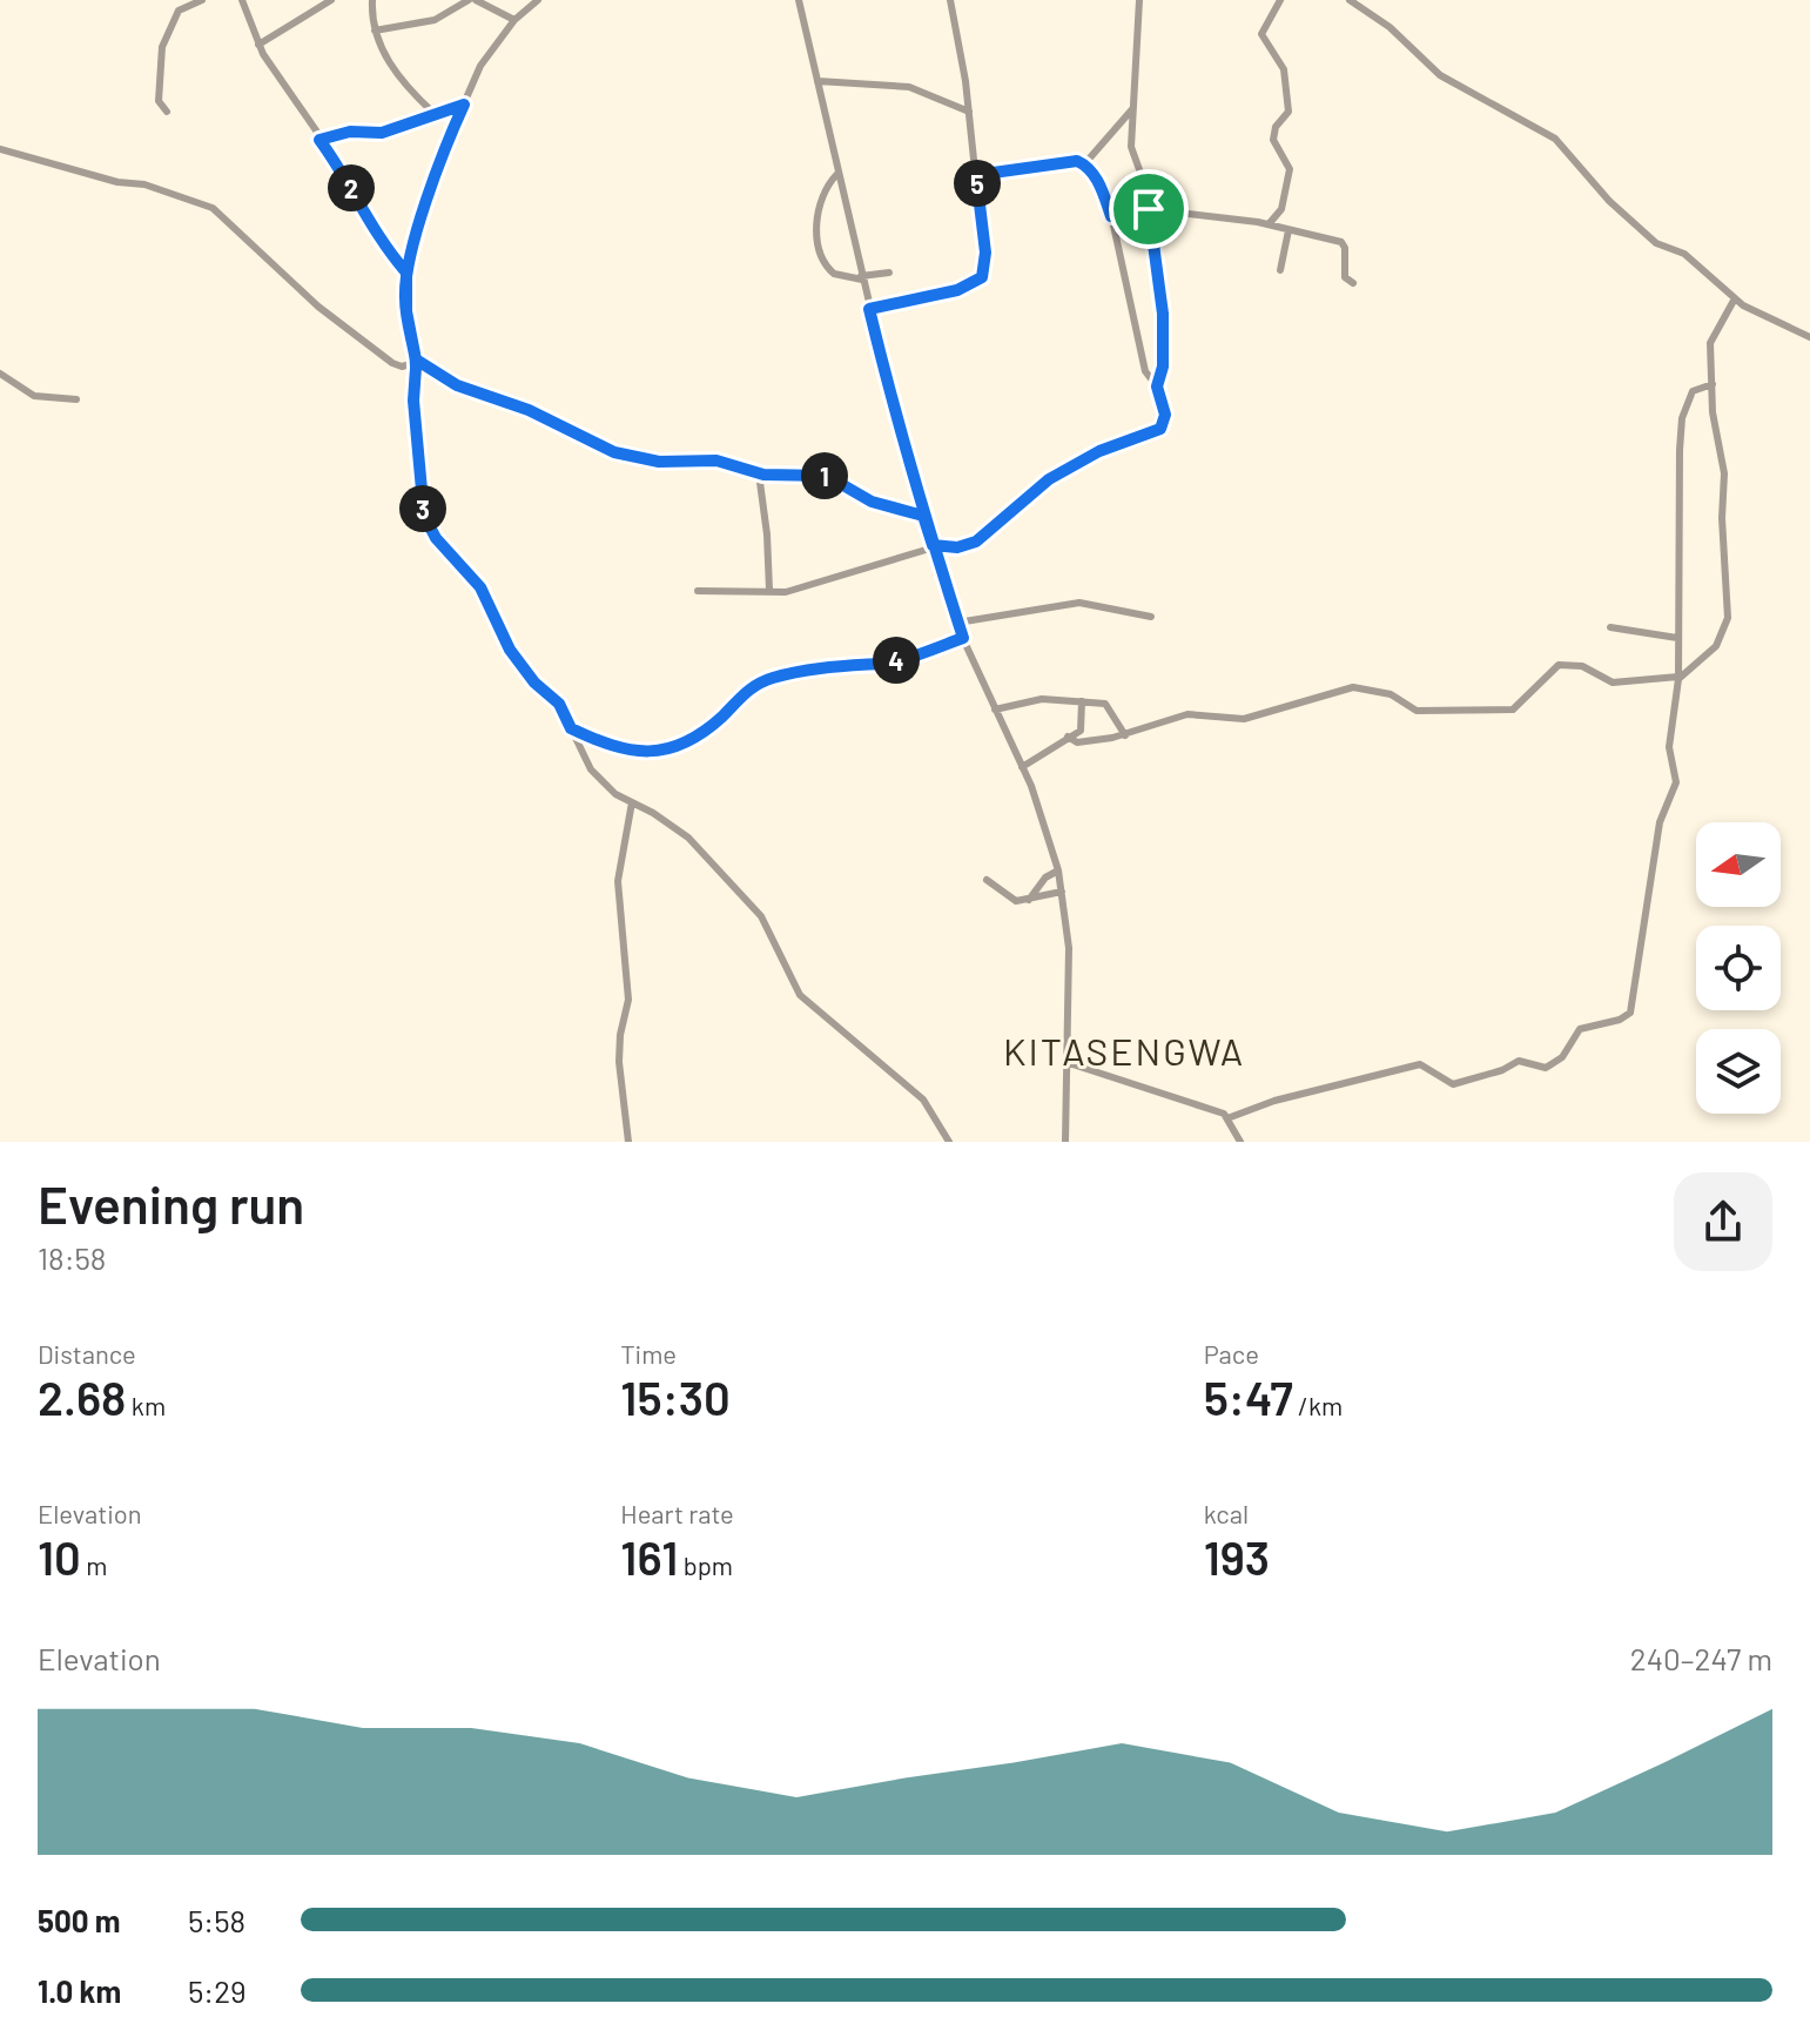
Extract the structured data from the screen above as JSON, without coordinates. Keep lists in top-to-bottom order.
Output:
{
  "districts": ["KITASENGWA"],
  "north": "left",
  "page": {
    "pins": [
      "5",
      "2",
      "1",
      "3",
      "4"
    ],
    "heading": ["Evening run", "18:58"],
    "stats": [
      ["Distance", "2.68 km"],
      ["Time", "15:30"],
      ["Pace", "5:47 /km"],
      ["Elevation", "10 m"],
      ["Heart rate", "161 bpm"],
      ["kcal", "193"]
    ],
    "chart": ["Elevation", "240–247 m"],
    "list": [
      {
        "name": "500 m",
        "note": "5:58"
      },
      {
        "name": "1.0 km",
        "note": "5:29"
      }
    ]
  }
}
